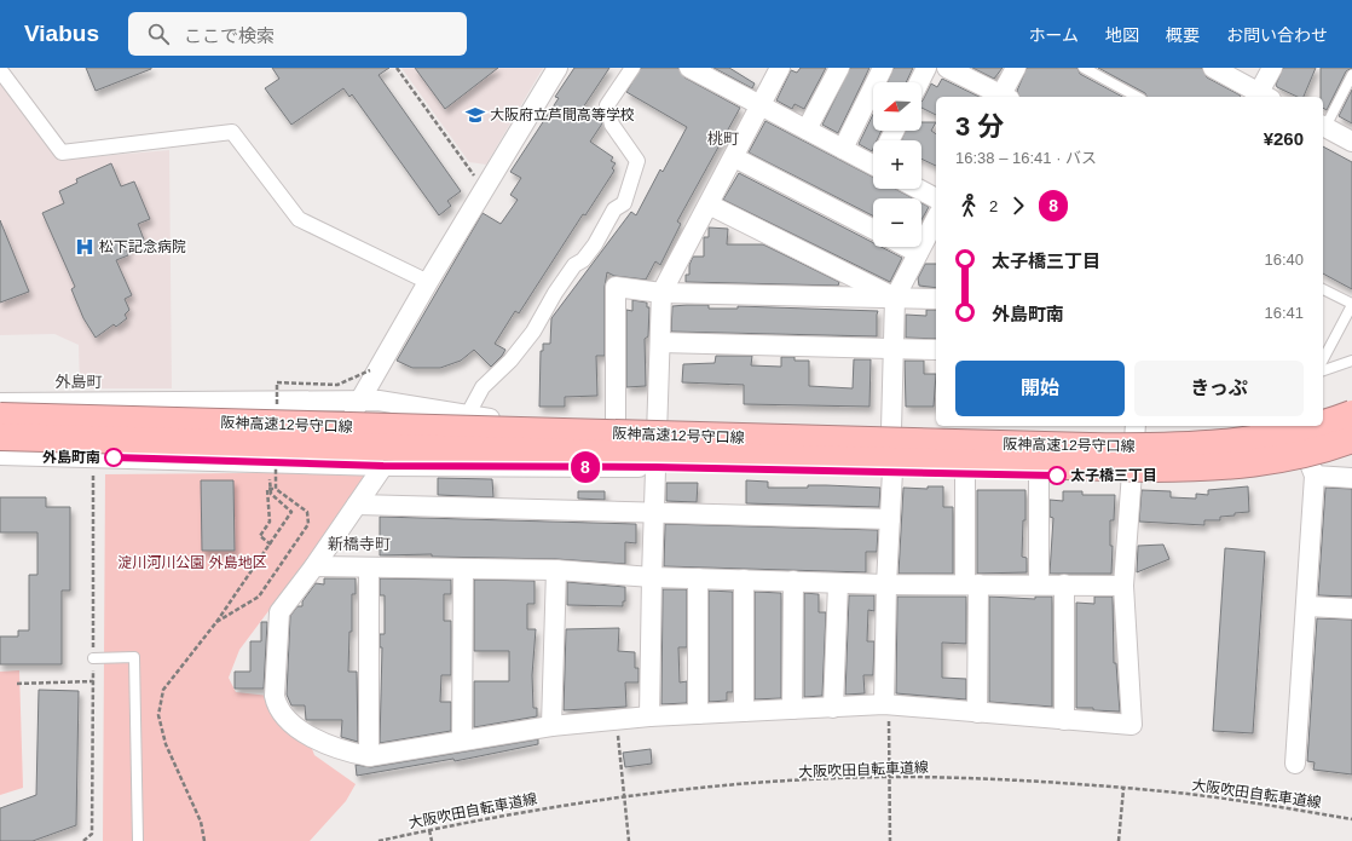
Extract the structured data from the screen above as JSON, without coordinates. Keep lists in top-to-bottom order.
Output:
{
  "streets": {
    "highway": ["阪神高速12号守口線"],
    "path": ["大阪吹田自転車道線"]
  },
  "districts": ["桃町", "外島町", "新橋寺町"],
  "parks": ["淀川河川公園 外島地区"],
  "places": {
    "school or university": ["大阪府立芦間高等学校"],
    "hospital": ["松下記念病院"],
    "other": ["外島町南", "太子橋三丁目"]
  },
  "lines": ["bus line 8"],
  "north": "left",
  "page": {
    "header": "Viabus",
    "search": "ここで検索",
    "nav": [
      "ホーム",
      "地図",
      "概要",
      "お問い合わせ"
    ],
    "on_map": "8",
    "map_buttons": ["+", "−"],
    "heading": ["3 分", "16:38 – 16:41 · バス", "¥260"],
    "legs": ["2", "8"],
    "list": [
      {
        "name": "太子橋三丁目",
        "value": "16:40"
      },
      {
        "name": "外島町南",
        "value": "16:41"
      }
    ],
    "buttons": ["開始", "きっぷ"]
  }
}
